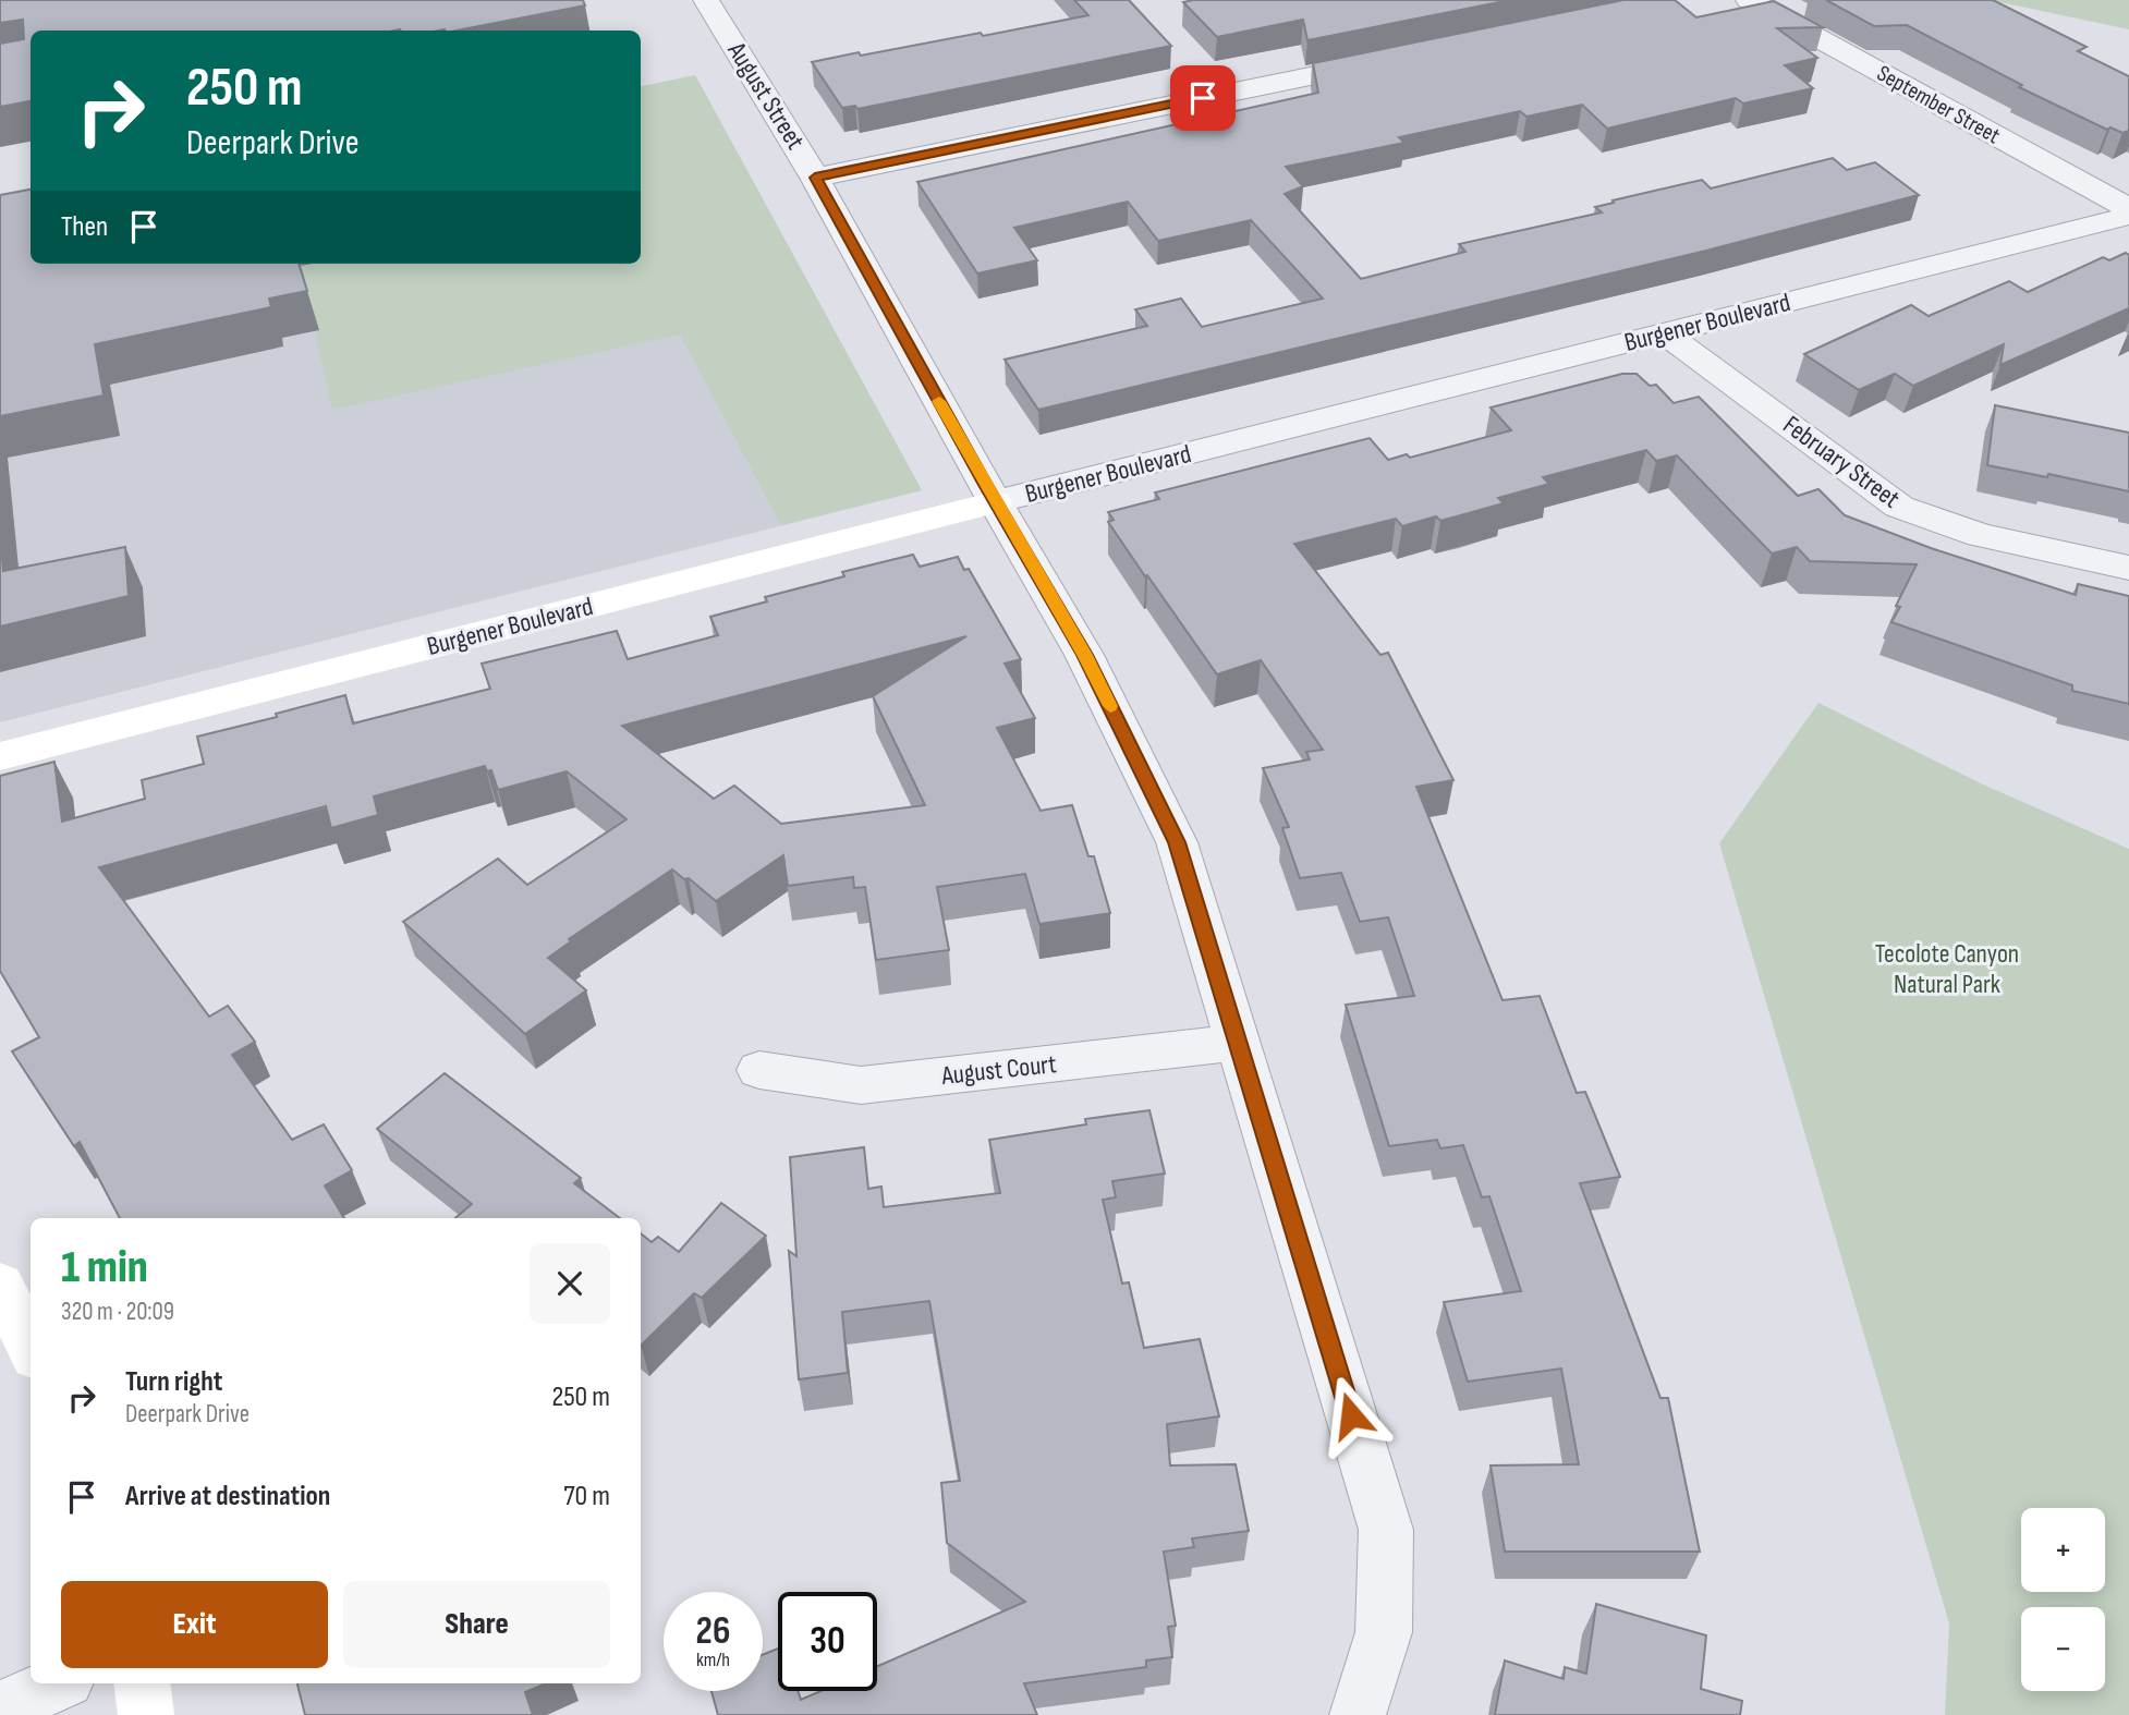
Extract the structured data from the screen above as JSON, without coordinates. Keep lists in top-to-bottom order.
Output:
{
  "streets": {
    "street": [
      "August Street",
      "September Street",
      "Burgener Boulevard",
      "February Street",
      "August Court"
    ]
  },
  "crossings": [
    ["August Street", "Burgener Boulevard"],
    ["August Street", "August Court"],
    ["Burgener Boulevard", "February Street"]
  ],
  "parks": ["Tecolote Canyon Natural Park"],
  "page": {
    "turn": ["250 m", "Deerpark Drive"],
    "then": "Then",
    "heading": ["1 min", "320 m · 20:09"],
    "list": [
      {
        "name": "Turn right",
        "note": "Deerpark Drive",
        "value": "250 m"
      },
      {
        "name": "Arrive at destination",
        "value": "70 m"
      }
    ],
    "map_buttons": ["+", "−"],
    "buttons": ["Exit", "Share"],
    "speed": "26 km/h",
    "limit": "30"
  }
}
